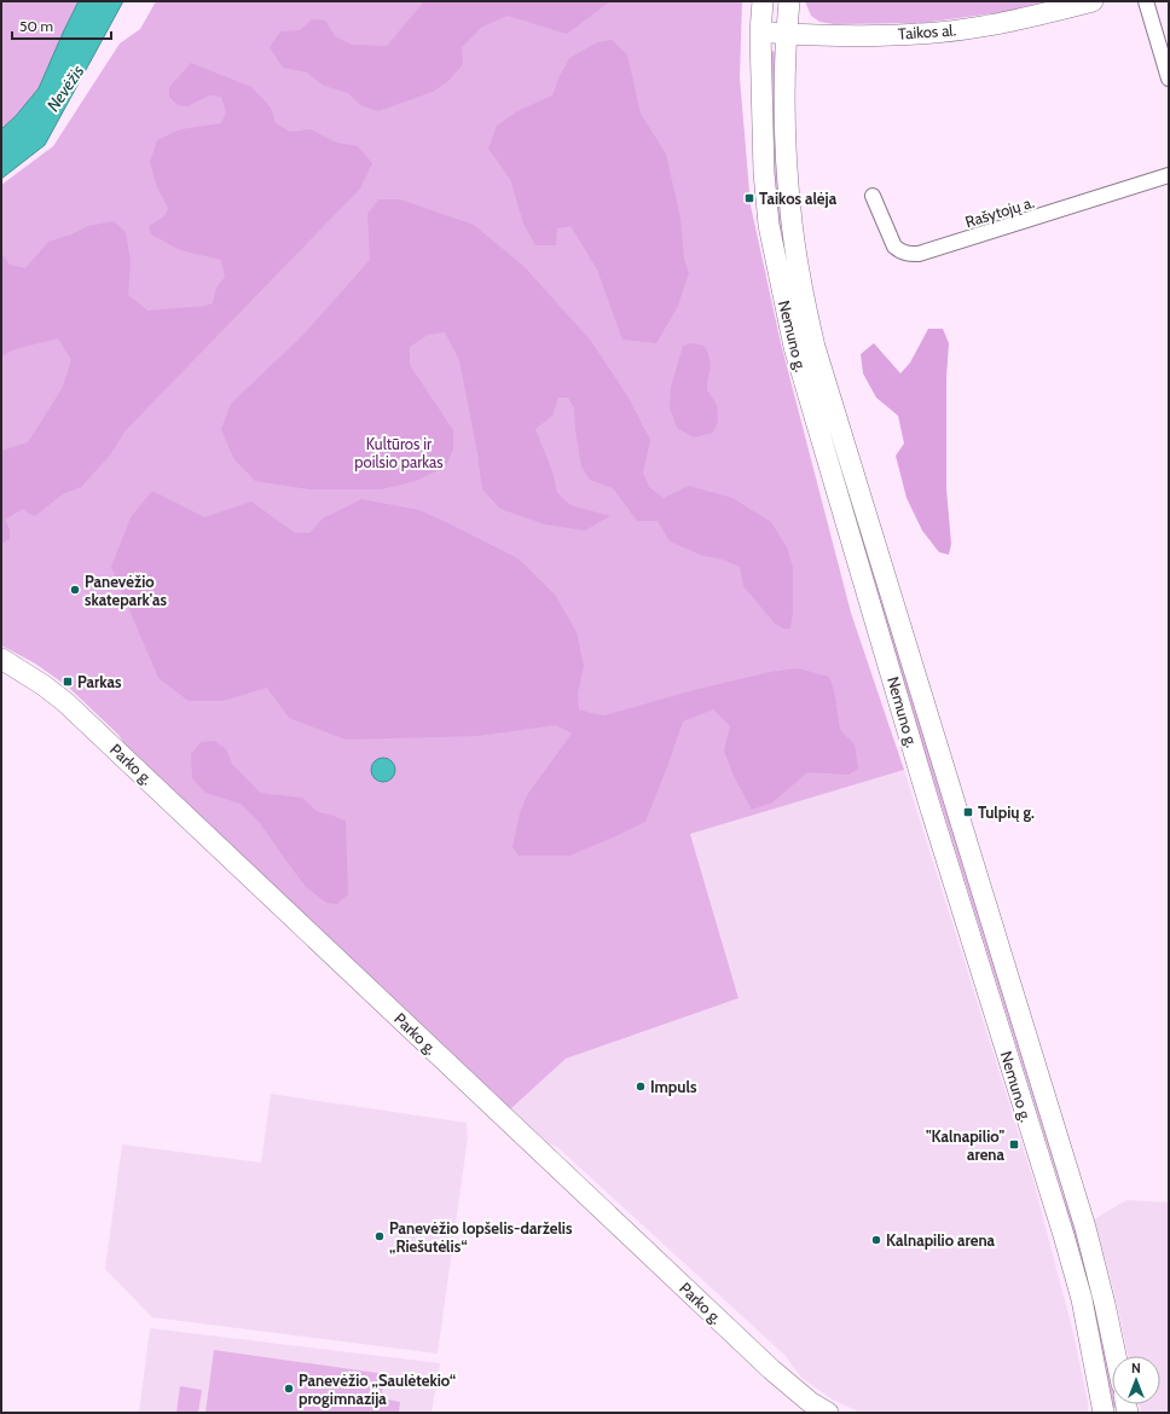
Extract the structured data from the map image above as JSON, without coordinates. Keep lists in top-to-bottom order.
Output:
{
  "streets": {
    "main road": ["Taikos al.", "Nemuno g.", "Parko g."],
    "street": ["Rašytojų a."]
  },
  "crossings": [
    ["Taikos al.", "Nemuno g."]
  ],
  "water": ["Nevėžis"],
  "parks": ["Kultūros ir poilsio parkas"],
  "places": {
    "transit": [
      "Taikos alėja",
      "Parkas",
      "Tulpių g.",
      "\"Kalnapilio\" arena"
    ],
    "other": [
      "Panevėžio skatepark'as",
      "Impuls",
      "Panevėžio lopšelis-darželis „Riešutėlis“",
      "Kalnapilio arena",
      "Panevėžio „Saulėtekio“ progimnazija"
    ]
  },
  "scale_bar": "50 m",
  "north": "top"
}
